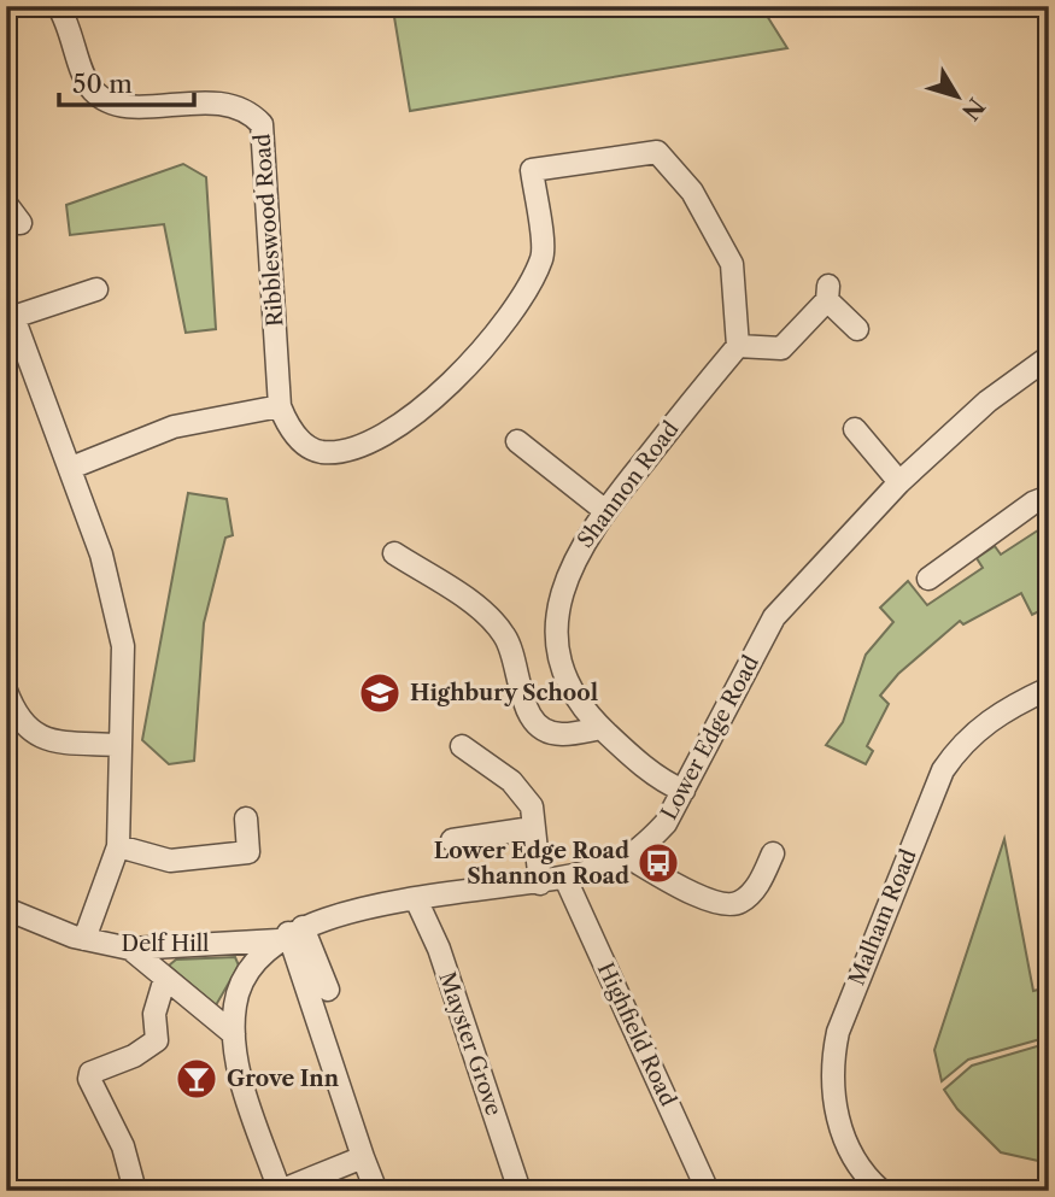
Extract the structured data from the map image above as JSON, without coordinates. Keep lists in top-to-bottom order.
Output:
{
  "streets": {
    "street": [
      "Ribbleswood Road",
      "Shannon Road",
      "Lower Edge Road",
      "Malham Road",
      "Delf Hill",
      "Highfield Road",
      "Mayster Grove"
    ]
  },
  "crossings": [
    ["Shannon Road", "Lower Edge Road"],
    ["Lower Edge Road", "Delf Hill"],
    ["Lower Edge Road", "Highfield Road"],
    ["Lower Edge Road", "Mayster Grove"]
  ],
  "places": {
    "school or university": ["Highbury School"],
    "bus stop": ["Lower Edge Road Shannon Road"],
    "bar": ["Grove Inn"]
  },
  "scale_bar": "50 m",
  "north": "bottom right"
}
